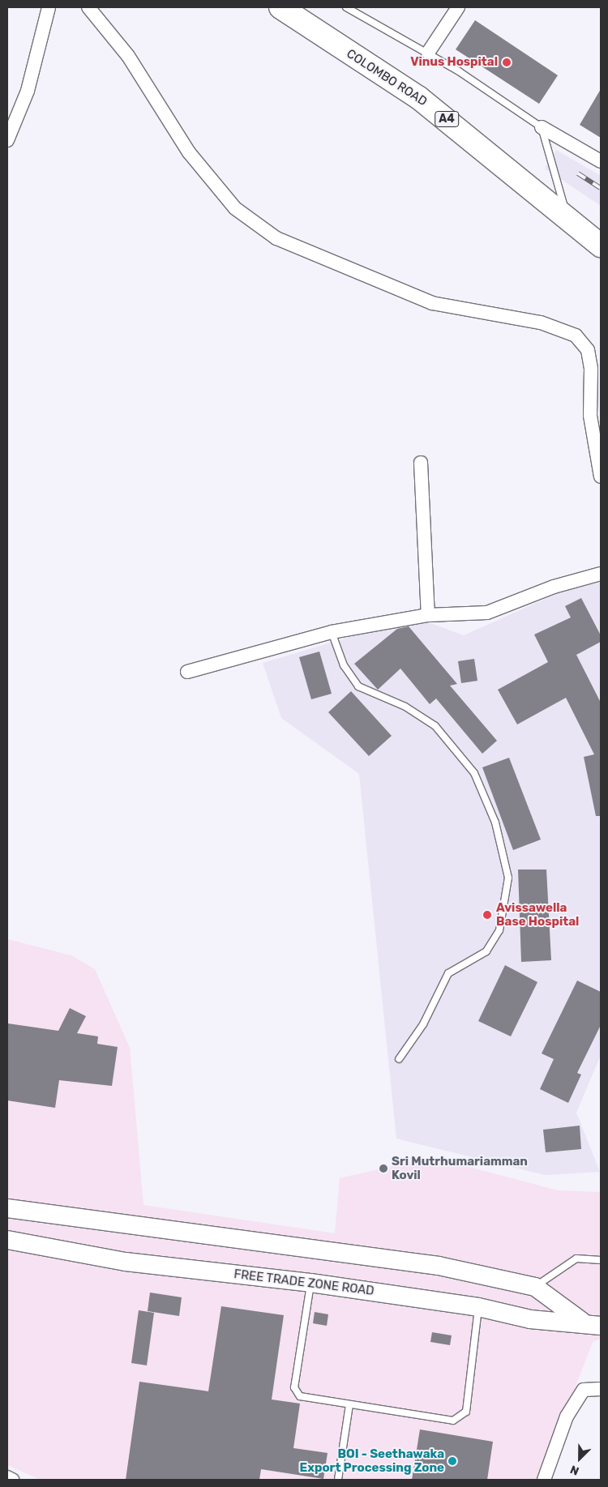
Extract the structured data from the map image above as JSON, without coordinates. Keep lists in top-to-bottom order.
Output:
{
  "streets": {
    "highway": ["COLOMBO ROAD", "A4"],
    "street": ["FREE TRADE ZONE ROAD"]
  },
  "places": [
    "Vinus Hospital",
    "Avissawella Base Hospital",
    "Sri Mutrhumariamman Kovil",
    "BOI - Seethawaka Export Processing Zone"
  ],
  "north": "bottom left"
}
